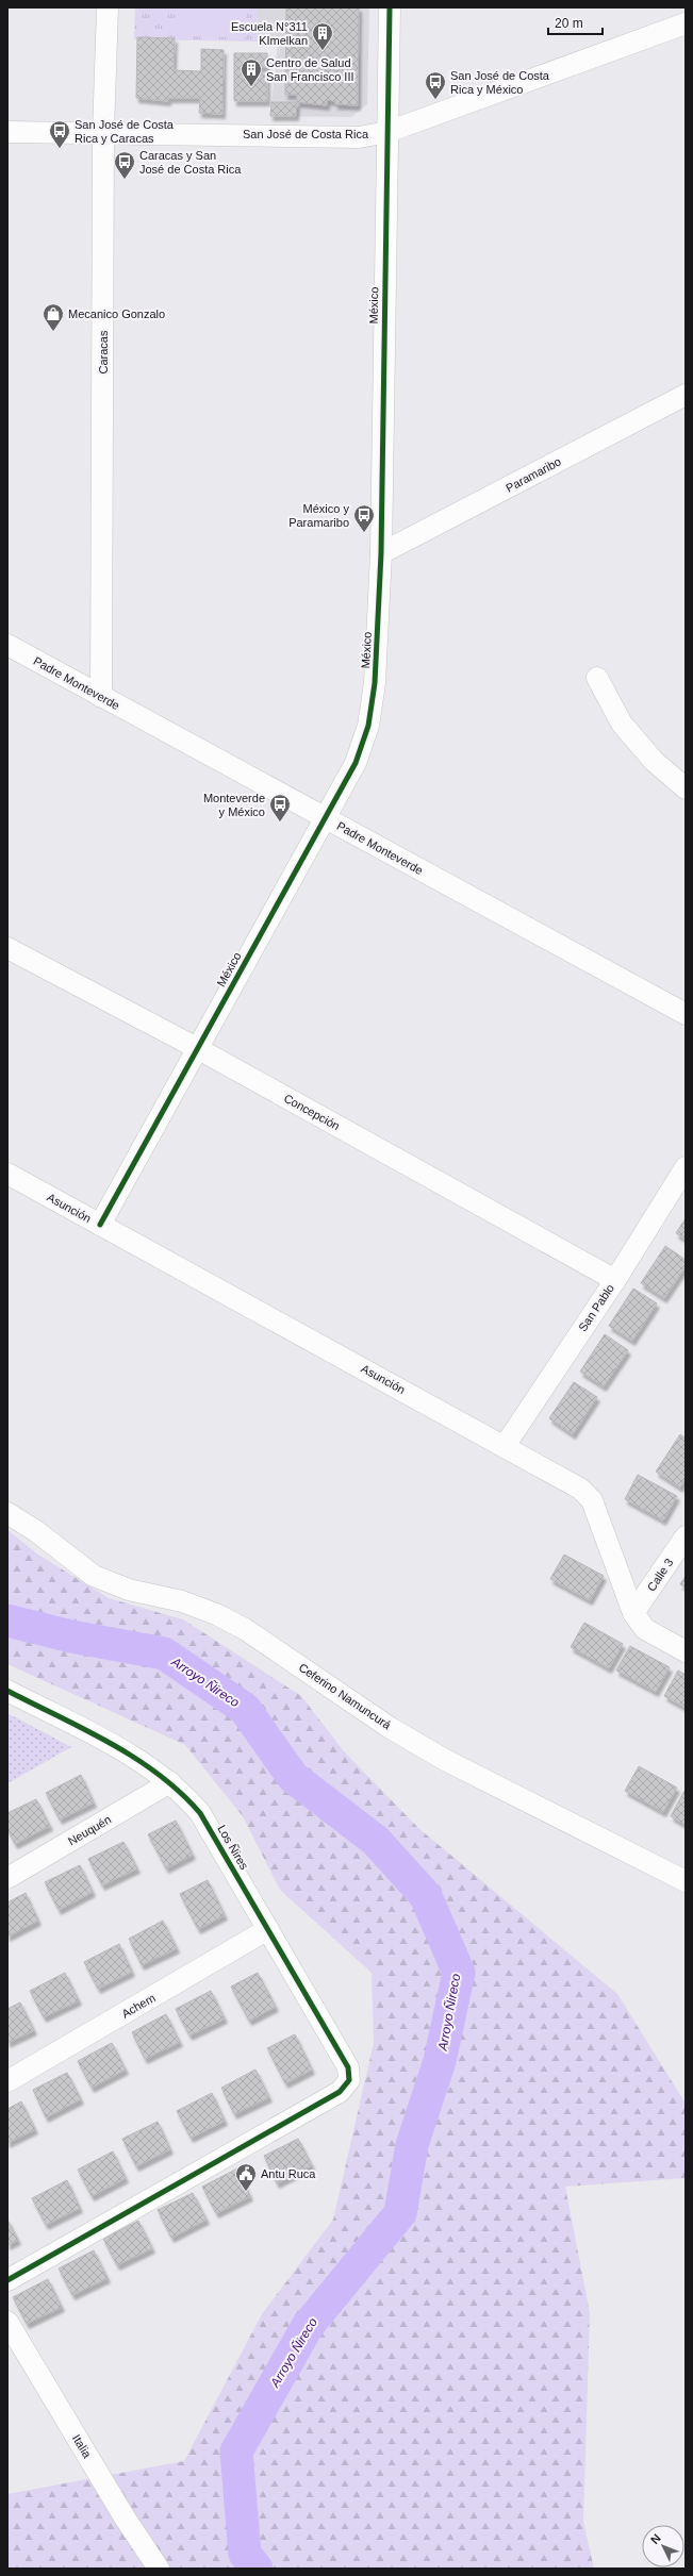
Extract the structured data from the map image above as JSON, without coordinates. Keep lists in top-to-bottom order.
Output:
{
  "streets": {
    "street": [
      "San José de Costa Rica",
      "México",
      "Caracas",
      "Paramaribo",
      "Padre Monteverde",
      "Concepción",
      "Asunción",
      "San Pablo",
      "Calle 3",
      "Ceferino Namuncurá",
      "Neuquén",
      "Los Ñires",
      "Achem",
      "Italia"
    ]
  },
  "crossings": [
    ["San José de Costa Rica", "México"],
    ["San José de Costa Rica", "Caracas"],
    ["México", "Paramaribo"],
    ["México", "Padre Monteverde"],
    ["México", "Concepción"],
    ["México", "Asunción"],
    ["Caracas", "Padre Monteverde"],
    ["Concepción", "San Pablo"],
    ["Asunción", "San Pablo"],
    ["Asunción", "Calle 3"],
    ["Neuquén", "Los Ñires"],
    ["Los Ñires", "Achem"]
  ],
  "water": ["Arroyo Ñireco"],
  "places": {
    "building": ["Escuela N°311 KImelkan", "Centro de Salud San Francisco III"],
    "bus stop": [
      "San José de Costa Rica y México",
      "San José de Costa Rica y Caracas",
      "Caracas y San José de Costa Rica",
      "México y Paramaribo",
      "Monteverde y México"
    ],
    "shop": ["Mecanico Gonzalo"],
    "public building": ["Antu Ruca"]
  },
  "scale_bar": "20 m",
  "north": "top left"
}
